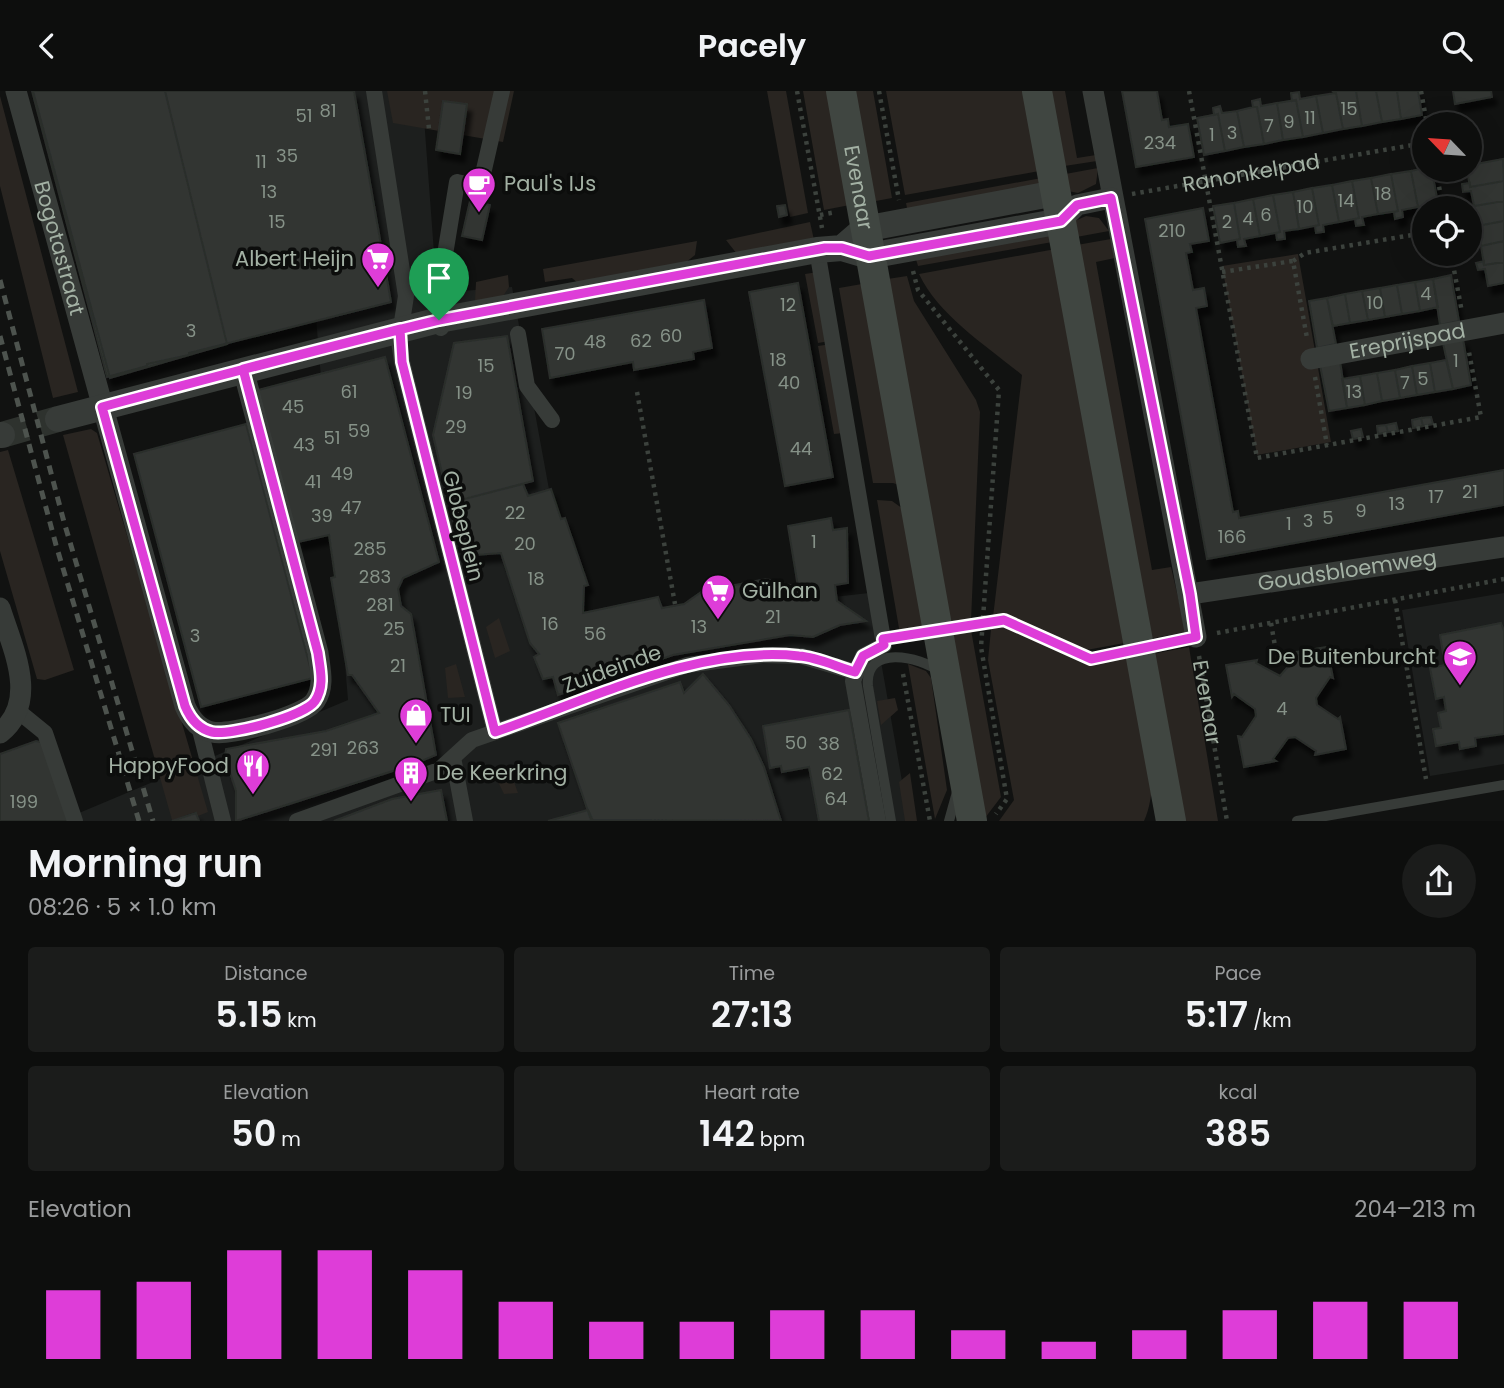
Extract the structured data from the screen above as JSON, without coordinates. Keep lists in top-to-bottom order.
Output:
{
  "streets": {
    "main road": ["Evenaar"],
    "street": [
      "Bogotastraat",
      "Ereprijspad",
      "Globeplein",
      "Goudsbloemweg",
      "Zuideinde"
    ],
    "path": ["Ranonkelpad"]
  },
  "crossings": [
    ["Ranonkelpad", "Evenaar"],
    ["Evenaar", "Goudsbloemweg"],
    ["Globeplein", "Zuideinde"]
  ],
  "places": {
    "cafe": ["Paul's IJs"],
    "supermarket": ["Albert Heijn", "Gülhan"],
    "school or university": ["De Buitenburcht"],
    "shop": ["TUI"],
    "restaurant": ["HappyFood"],
    "building": ["De Keerkring"]
  },
  "house_numbers": [
    "15",
    "81",
    "51",
    "11",
    "9",
    "7",
    "3",
    "1",
    "234",
    "35",
    "11",
    "13",
    "18",
    "14",
    "10",
    "6",
    "4",
    "15",
    "2",
    "210",
    "4",
    "10",
    "12",
    "3",
    "60",
    "62",
    "48",
    "70",
    "18",
    "1",
    "15",
    "5",
    "40",
    "7",
    "61",
    "13",
    "19",
    "45",
    "29",
    "59",
    "51",
    "43",
    "44",
    "49",
    "41",
    "21",
    "17",
    "13",
    "47",
    "9",
    "22",
    "39",
    "5",
    "3",
    "1",
    "166",
    "1",
    "20",
    "285",
    "283",
    "18",
    "281",
    "21",
    "16",
    "13",
    "25",
    "56",
    "3",
    "21",
    "4",
    "50",
    "38",
    "263",
    "291",
    "62",
    "64",
    "199"
  ],
  "north": "top left",
  "page": {
    "header": "Pacely",
    "heading": ["Morning run", "08:26 · 5 × 1.0 km"],
    "stats": [
      ["Distance", "5.15 km"],
      ["Time", "27:13"],
      ["Pace", "5:17 /km"],
      ["Elevation", "50 m"],
      ["Heart rate", "142 bpm"],
      ["kcal", "385"]
    ],
    "chart": ["Elevation", "204–213 m"]
  }
}
